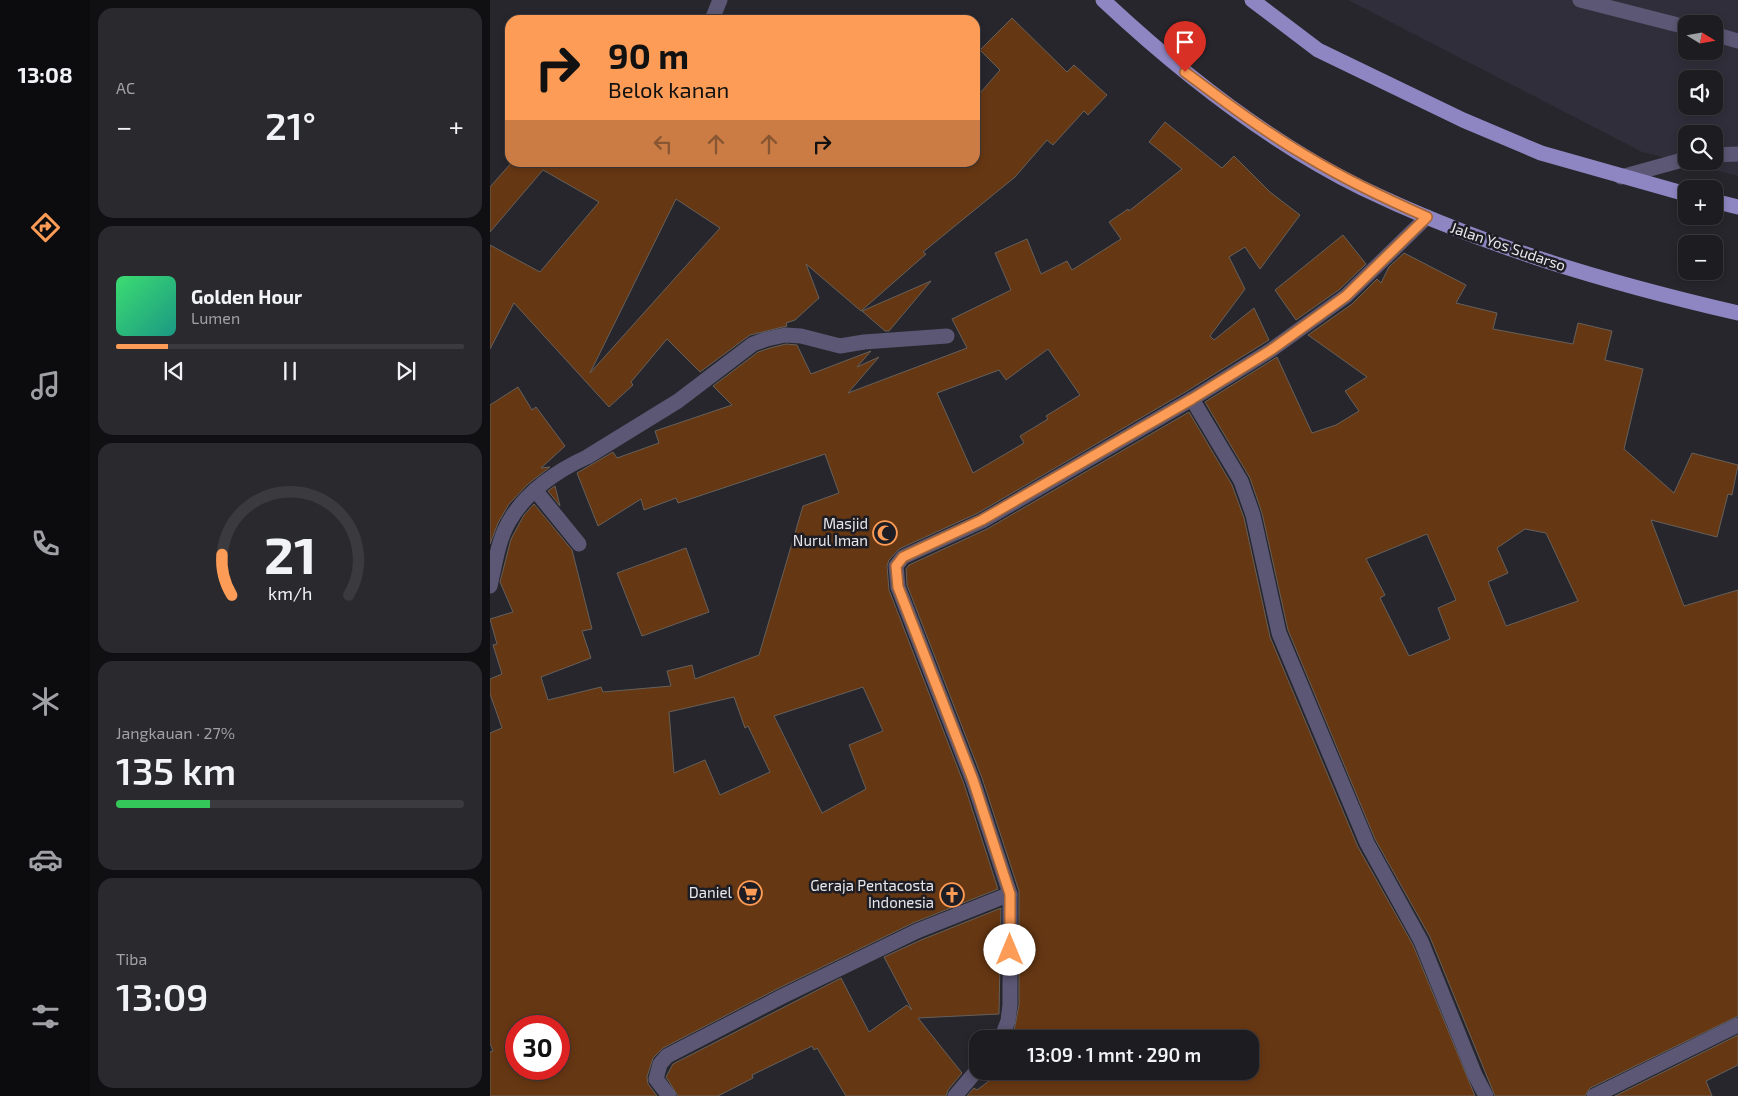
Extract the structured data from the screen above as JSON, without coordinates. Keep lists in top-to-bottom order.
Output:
{
  "streets": {
    "main road": ["Jalan Yos Sudarso"]
  },
  "places": {
    "mosque": ["Masjid Nurul Iman"],
    "supermarket": ["Daniel"],
    "church": ["Geraja Pentacosta Indonesia"]
  },
  "north": "right",
  "page": {
    "tabs": "13:08",
    "tile": [
      "AC",
      ["Jangkauan · 27%", "135 km"],
      ["Tiba", "13:09"]
    ],
    "map_buttons": ["+", "−"],
    "turn": ["90 m", "Belok kanan"],
    "heat": ["−", "21°", "+"],
    "song": ["Golden Hour", "Lumen"],
    "limit": "30",
    "trip": "13:09 · 1 mnt · 290 m",
    "gauge": ["21", "km/h"]
  }
}
